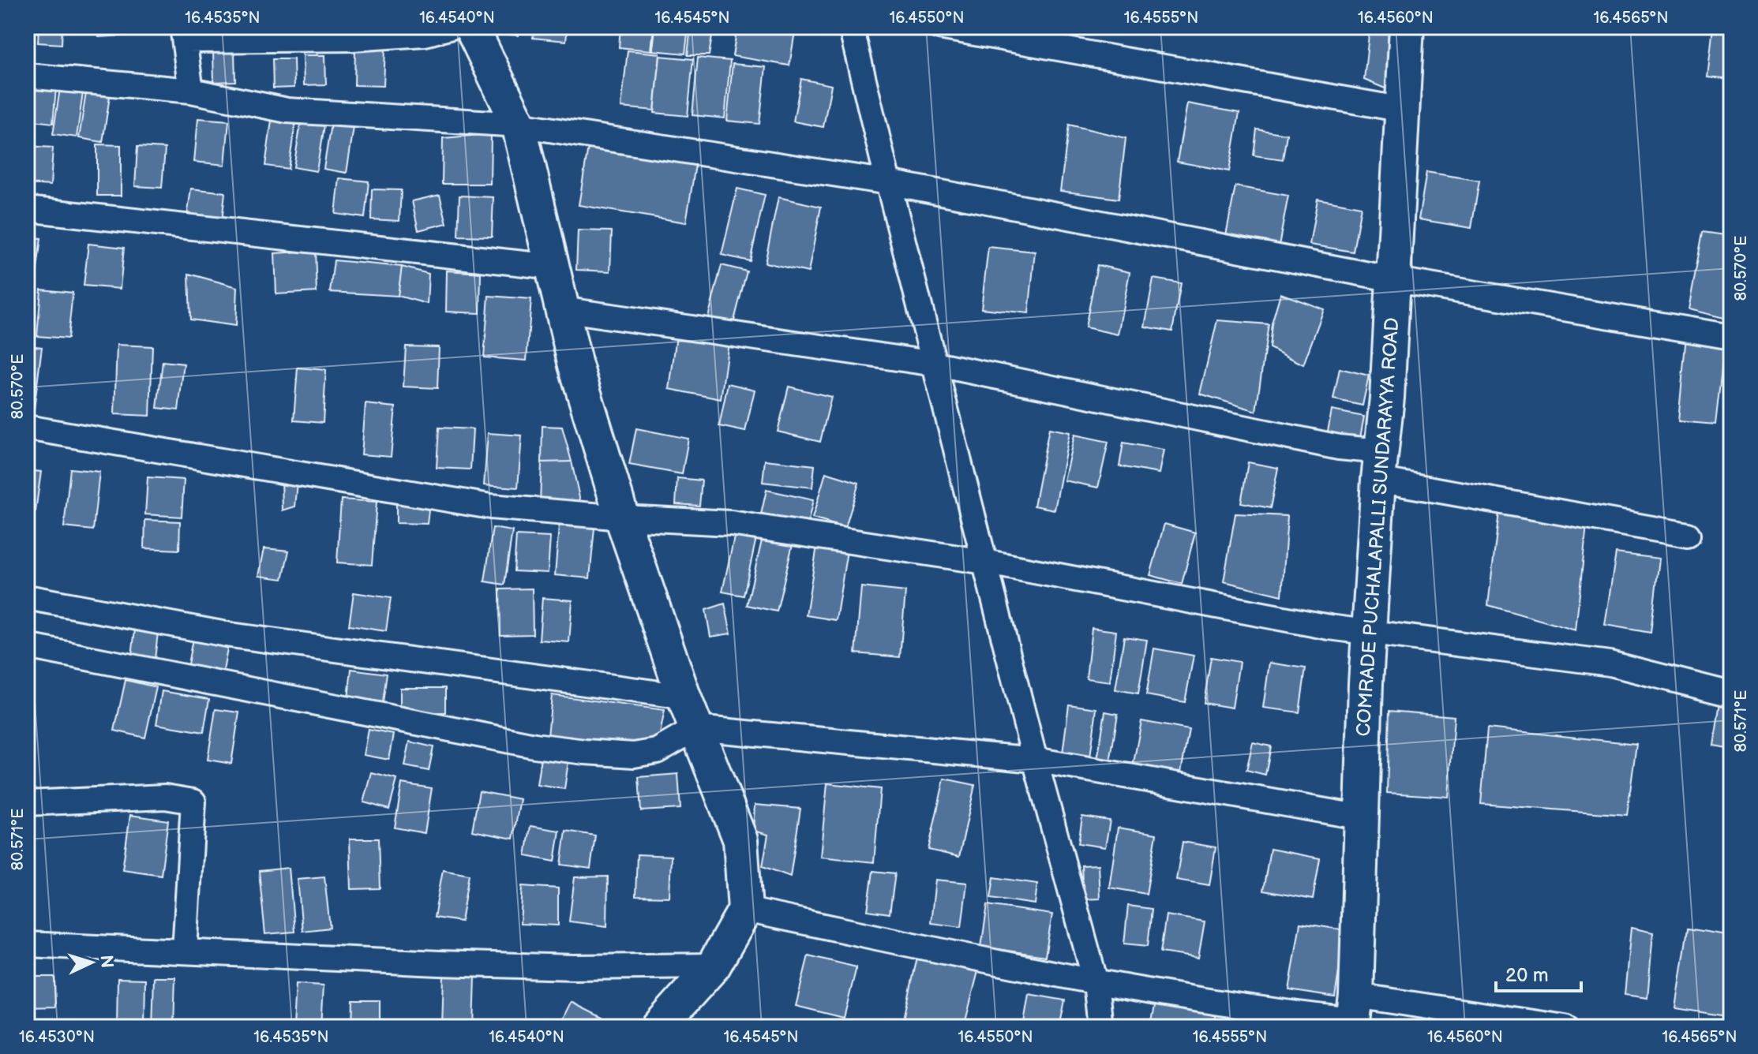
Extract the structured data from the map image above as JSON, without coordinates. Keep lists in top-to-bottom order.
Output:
{
  "streets": {
    "street": ["COMRADE PUCHALAPALLI SUNDARAYYA ROAD"]
  },
  "scale_bar": "20 m",
  "north": "right",
  "coordinates": [
    "16.4535°N",
    "16.4540°N",
    "16.4545°N",
    "16.4550°N",
    "16.4555°N",
    "16.4560°N",
    "16.4565°N",
    "80.570°E",
    "80.571°E",
    "16.4530°N"
  ]
}
